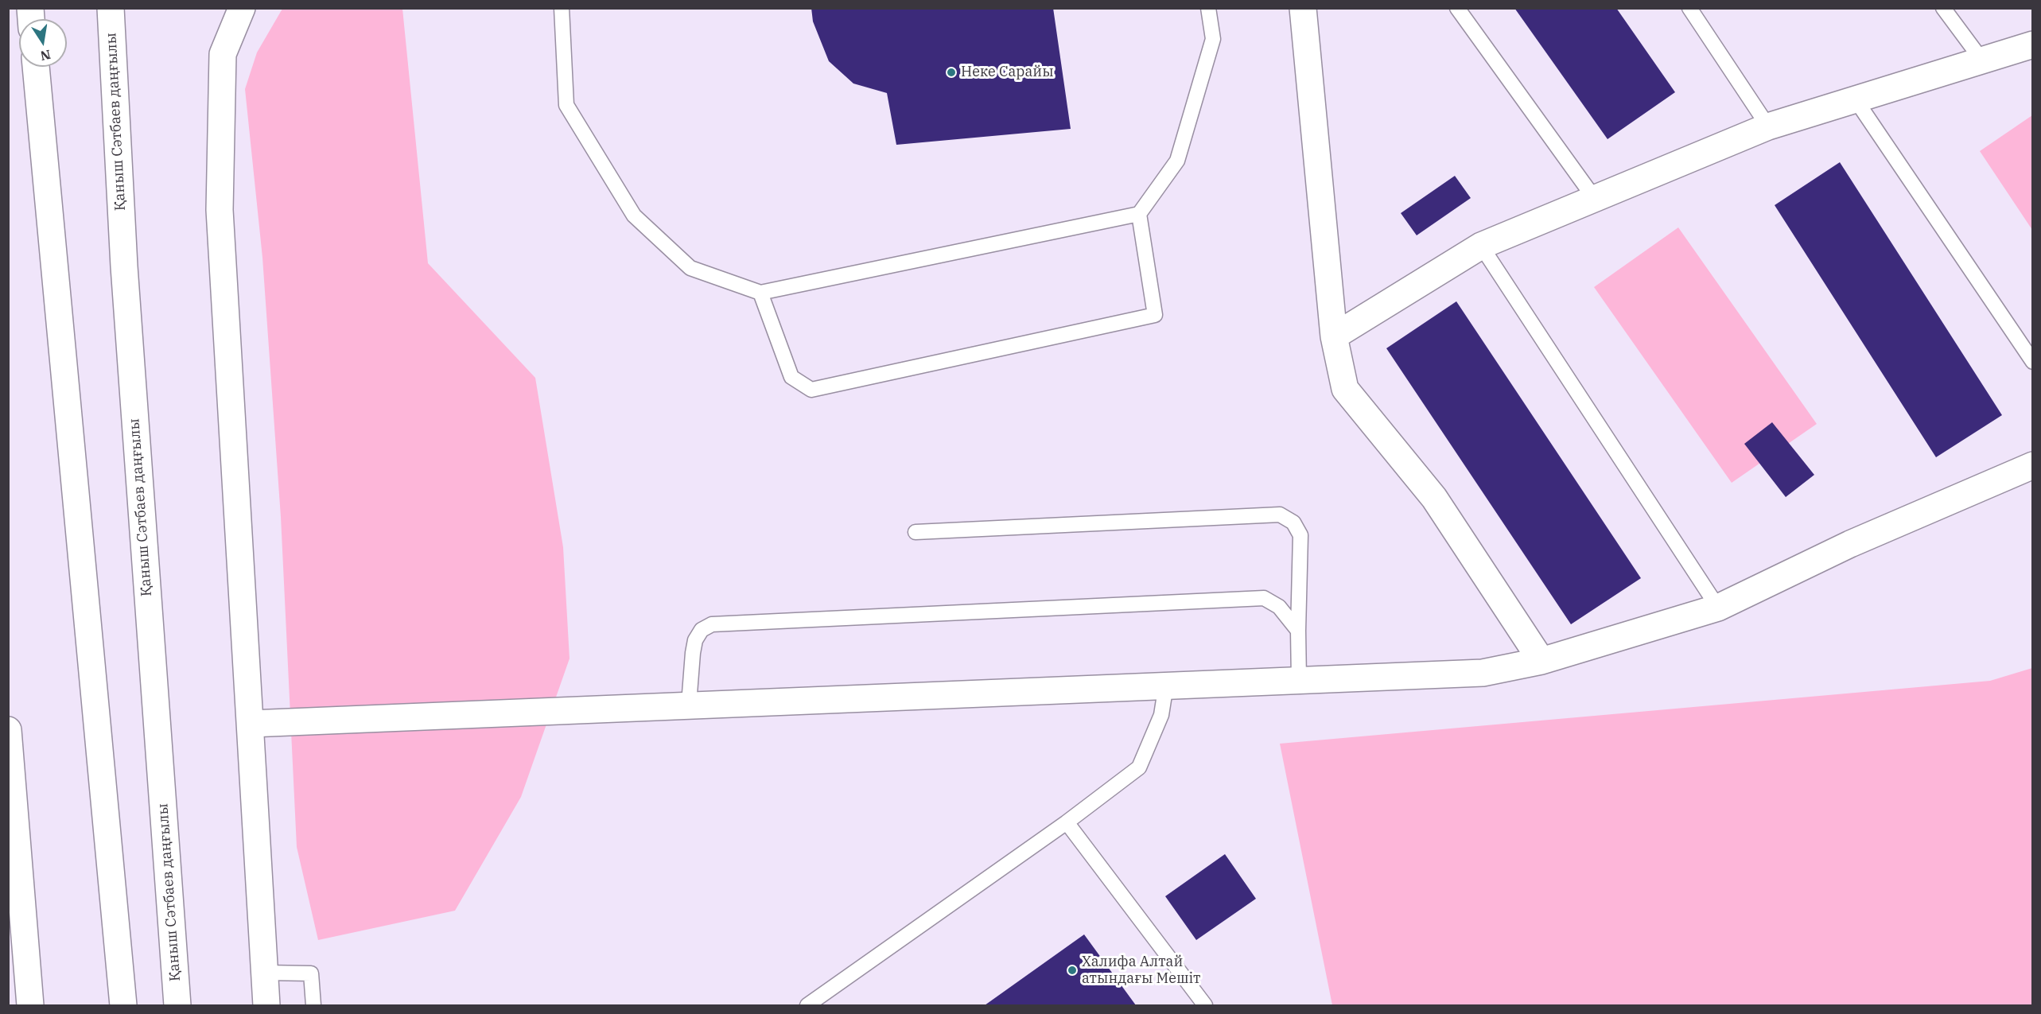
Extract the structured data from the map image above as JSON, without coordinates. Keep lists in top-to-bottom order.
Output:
{
  "streets": {
    "street": ["Қаныш Сәтбаев даңғылы"]
  },
  "places": ["Неке Сарайы", "Халифа Алтай атындағы Мешіт"],
  "north": "bottom"
}
